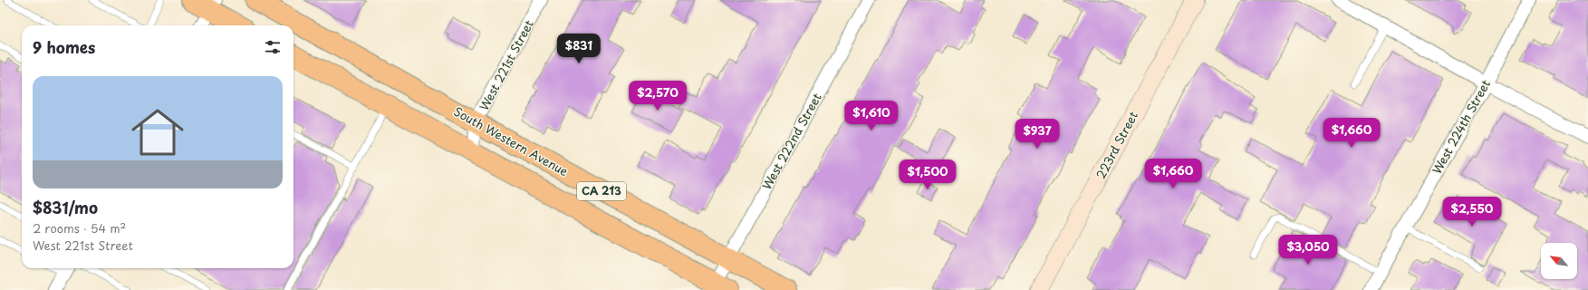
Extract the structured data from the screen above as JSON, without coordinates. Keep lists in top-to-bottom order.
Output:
{
  "streets": {
    "main road": ["South Western Avenue", "223rd Street", "CA 213"],
    "street": ["West 221st Street", "West 224th Street", "West 222nd Street"]
  },
  "crossings": [
    ["West 221st Street", "South Western Avenue"],
    ["West 221st Street", "CA 213"],
    ["South Western Avenue", "West 222nd Street"],
    ["West 222nd Street", "CA 213"]
  ],
  "north": "top left",
  "page": {
    "heading": "9 homes",
    "price": [
      "$831",
      "$2,570",
      "$1,610",
      "$1,660",
      "$937",
      "$1,660",
      "$1,500",
      "$2,550",
      "$3,050"
    ],
    "list": [
      {
        "name": "$831/mo",
        "note": "2 rooms · 54 m² · West 221st Street"
      }
    ]
  }
}
